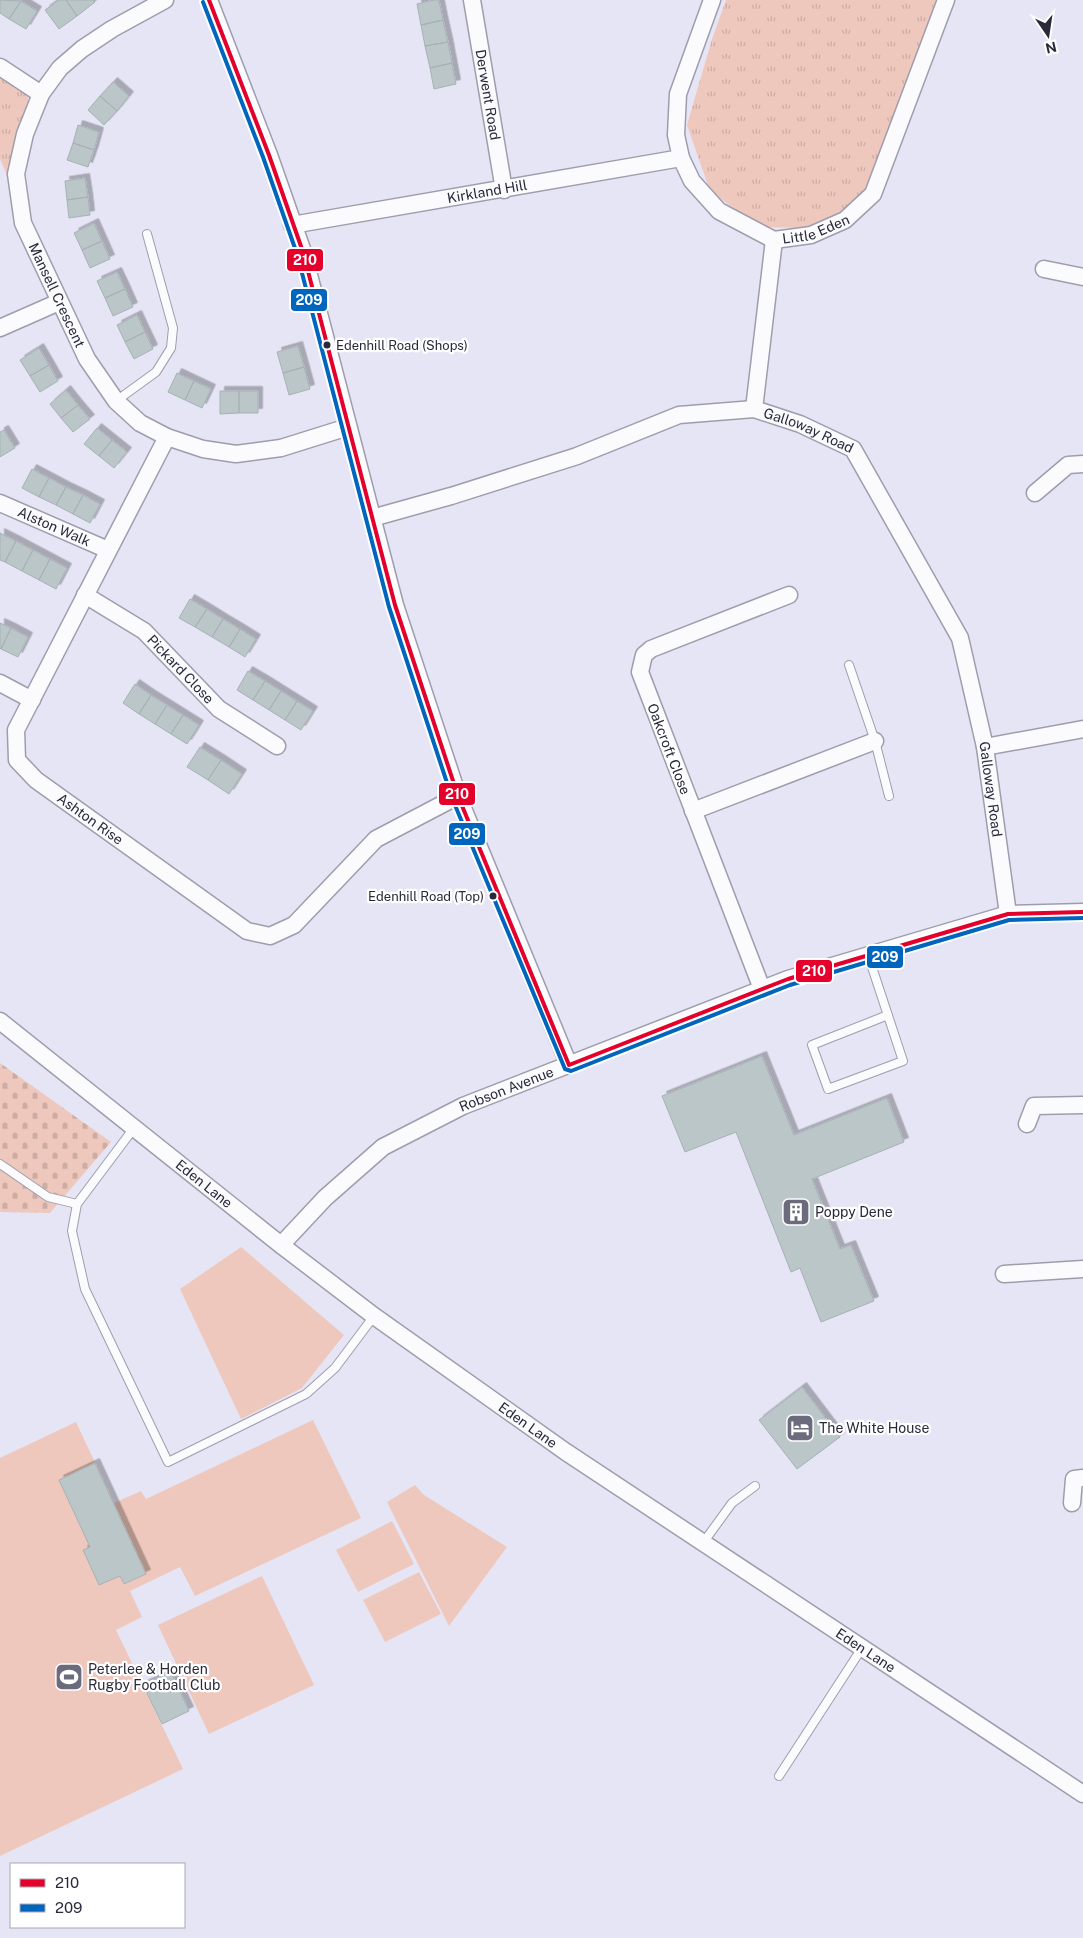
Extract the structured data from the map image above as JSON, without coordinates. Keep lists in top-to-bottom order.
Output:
{
  "streets": {
    "street": [
      "Derwent Road",
      "Kirkland Hill",
      "Little Eden",
      "Mansell Crescent",
      "Galloway Road",
      "Alston Walk",
      "Pickard Close",
      "Oakcroft Close",
      "Ashton Rise",
      "Robson Avenue",
      "Eden Lane"
    ]
  },
  "crossings": [
    ["Derwent Road", "Kirkland Hill"],
    ["Kirkland Hill", "Little Eden"],
    ["Mansell Crescent", "Ashton Rise"],
    ["Galloway Road", "Robson Avenue"],
    ["Alston Walk", "Ashton Rise"],
    ["Pickard Close", "Ashton Rise"],
    ["Oakcroft Close", "Robson Avenue"],
    ["Robson Avenue", "Eden Lane"]
  ],
  "places": {
    "other": ["Edenhill Road (Shops)", "Edenhill Road (Top)"],
    "building": ["Poppy Dene"],
    "hotel": ["The White House"],
    "sports": ["Peterlee & Horden Rugby Football Club"]
  },
  "lines": ["transit line 210", "transit line 209"],
  "legend": ["210", "209"],
  "north": "bottom"
}
